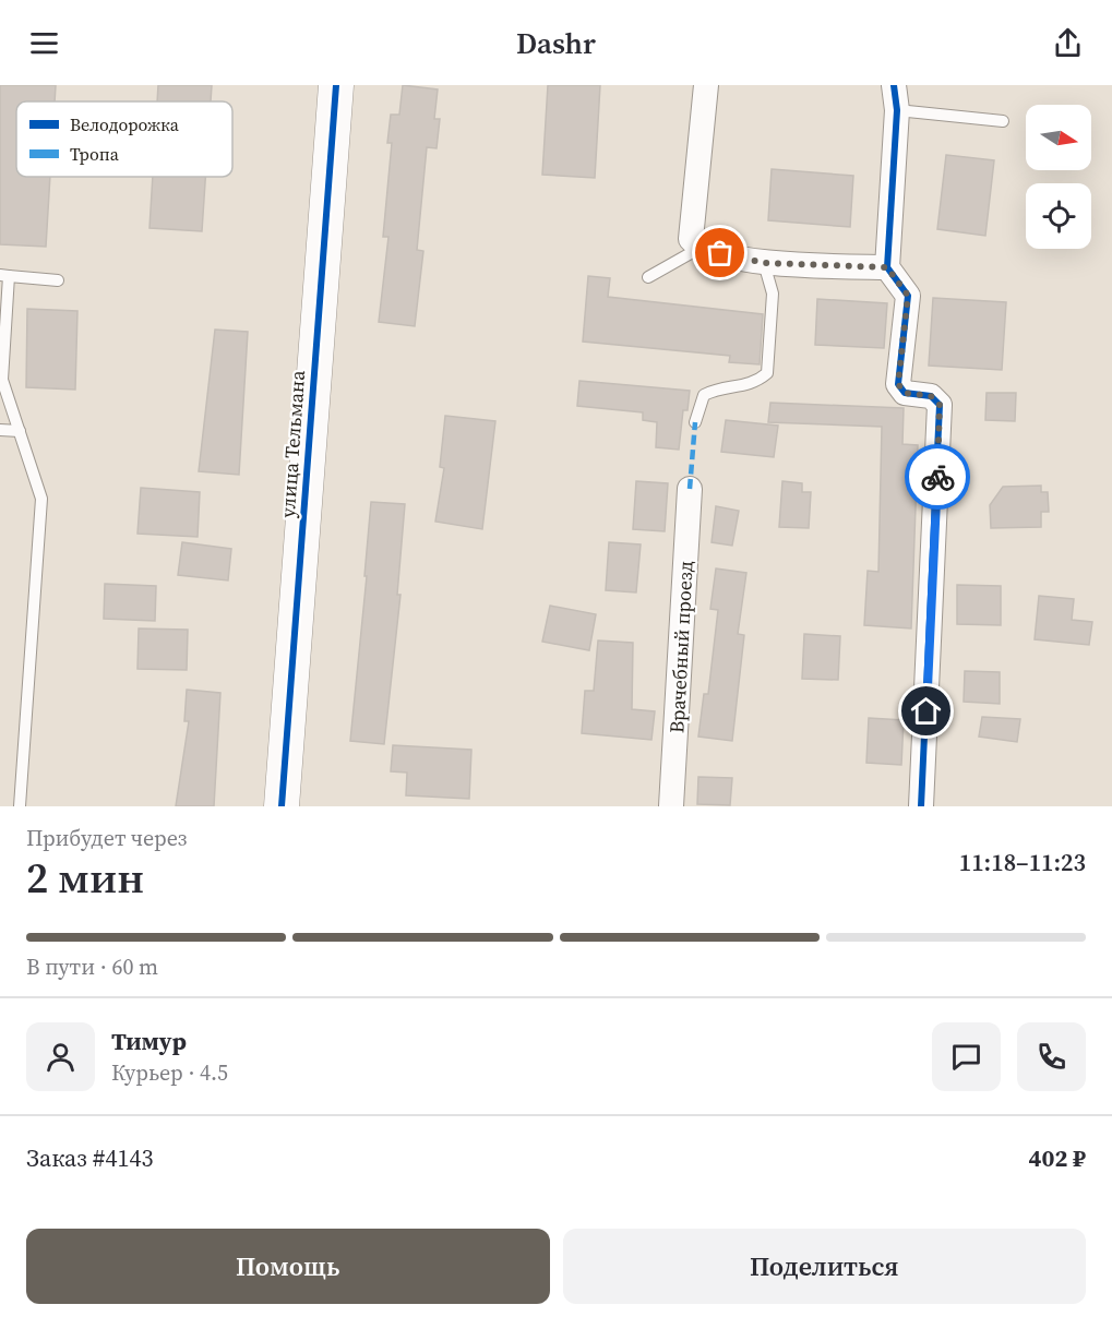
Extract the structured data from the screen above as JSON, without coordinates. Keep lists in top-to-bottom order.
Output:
{
  "streets": {
    "street": ["улица Тельмана", "Врачебный проезд"]
  },
  "legend": ["Велодорожка", "Тропа"],
  "north": "right",
  "page": {
    "header": "Dashr",
    "heading": ["2 мин", "Прибудет через", "11:18–11:23"],
    "panel": [
      "Тимур",
      "Курьер · 4.5",
      "Заказ #4143",
      "402 ₽"
    ],
    "bar": "В пути · 60 m",
    "buttons": ["Помощь", "Поделиться"]
  }
}
